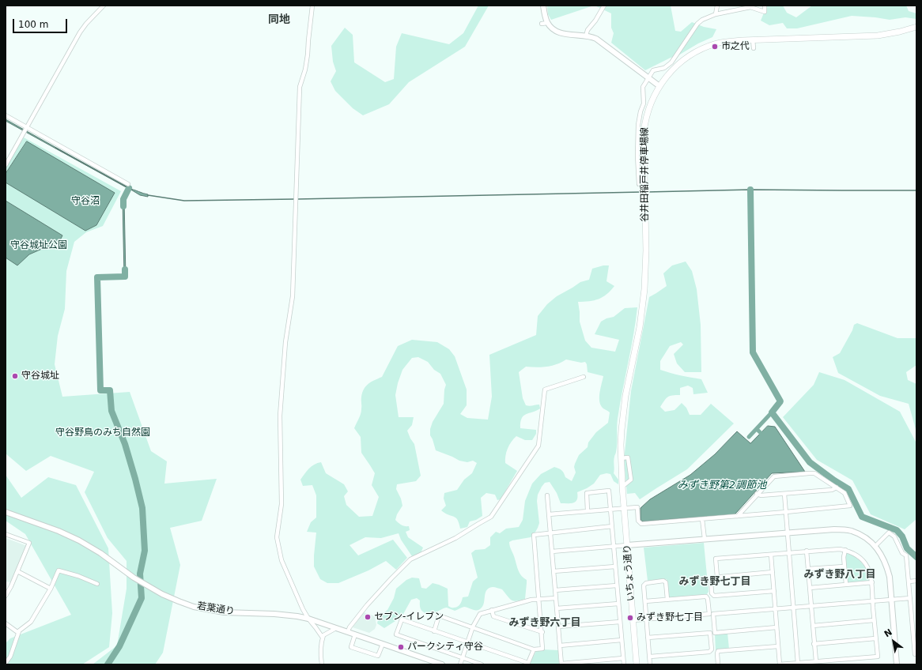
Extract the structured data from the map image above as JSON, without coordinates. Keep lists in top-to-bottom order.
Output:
{
  "streets": {
    "main road": ["谷井田稲戸井停車場線", "いちょう通り"],
    "street": ["若葉通り"]
  },
  "crossings": [
    ["谷井田稲戸井停車場線", "いちょう通り"]
  ],
  "districts": [
    "同地",
    "みずき野八丁目",
    "みずき野七丁目",
    "みずき野六丁目"
  ],
  "water": ["みずき野第2調節池"],
  "parks": ["守谷沼", "守谷城址公園", "守谷野鳥のみち自然園"],
  "places": [
    "市之代",
    "守谷城址",
    "セブン-イレブン",
    "みずき野七丁目",
    "パークシティ守谷"
  ],
  "scale_bar": "100 m",
  "north": "top left"
}
